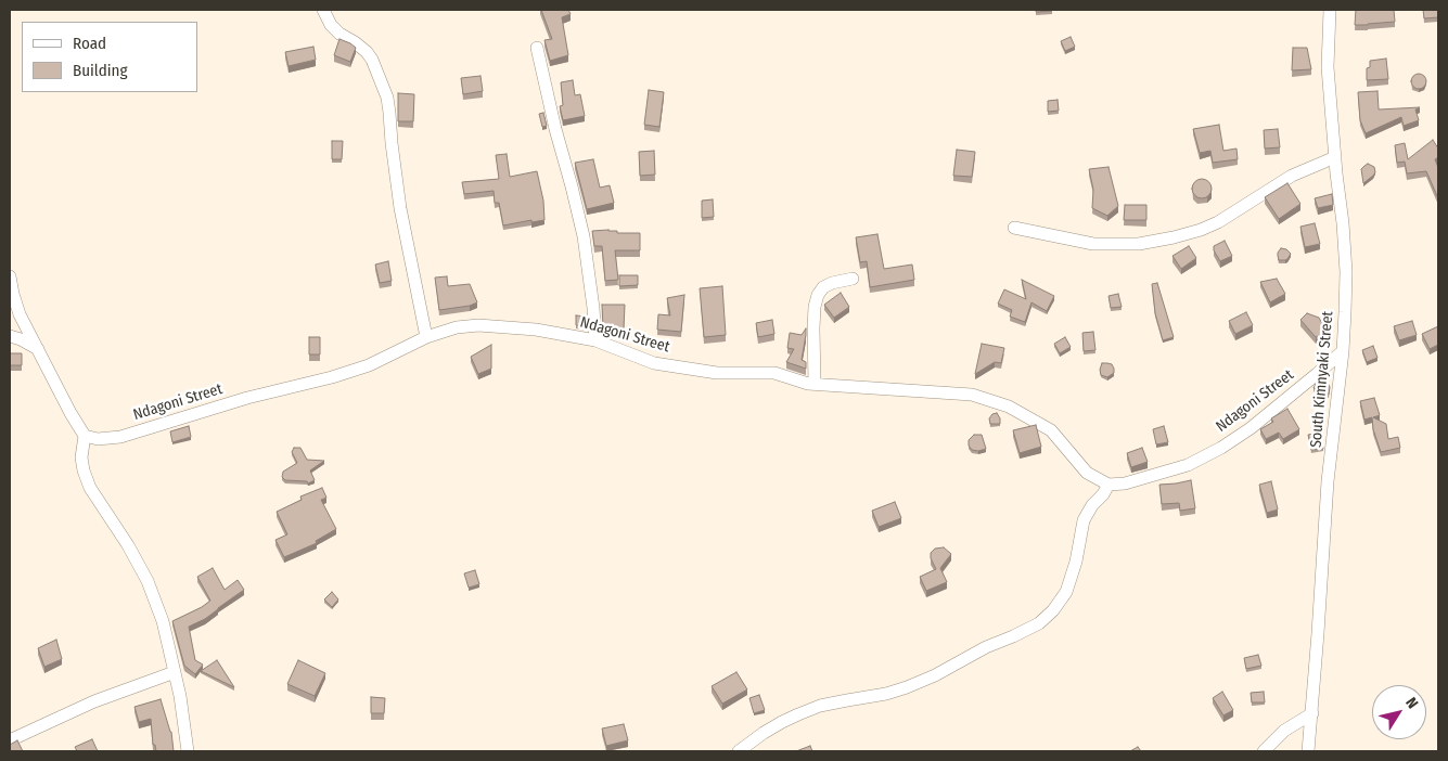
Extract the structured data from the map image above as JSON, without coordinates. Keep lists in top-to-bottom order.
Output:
{
  "streets": {
    "street": ["Ndagoni Street", "South Kimnyaki Street"]
  },
  "crossings": [
    ["Ndagoni Street", "South Kimnyaki Street"]
  ],
  "legend": ["Road", "Building"],
  "north": "top right"
}
